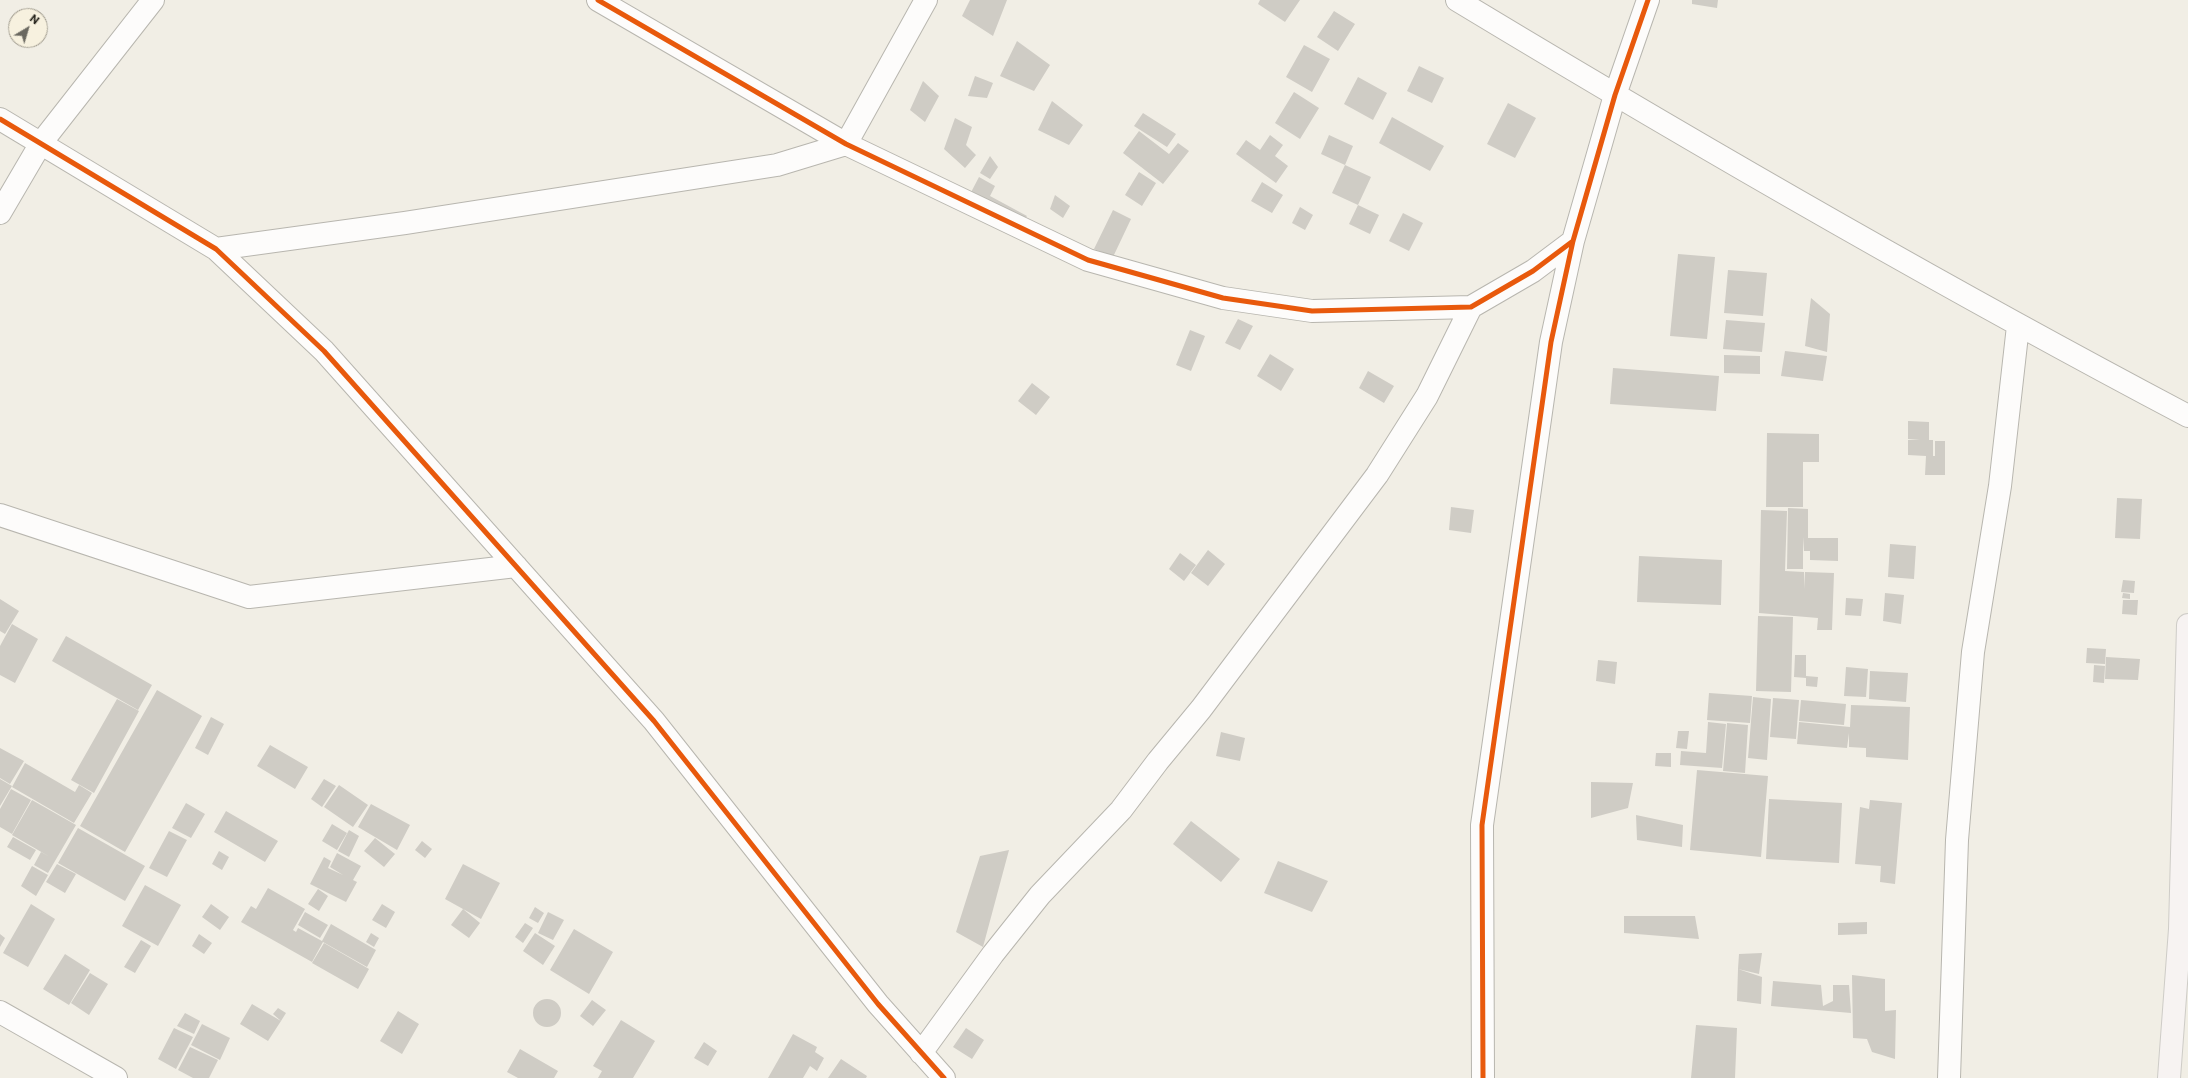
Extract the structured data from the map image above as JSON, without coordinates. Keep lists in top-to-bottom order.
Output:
{
  "north": "top right"
}
